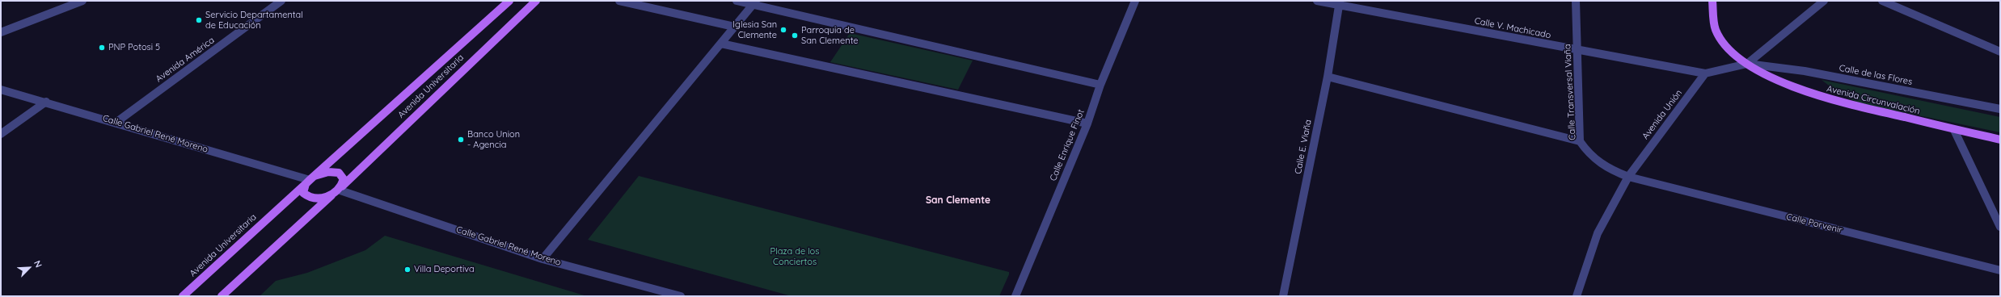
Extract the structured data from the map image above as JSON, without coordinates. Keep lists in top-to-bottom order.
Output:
{
  "streets": {
    "main road": ["Avenida Universitaria", "Avenida Circunvalación"],
    "street": [
      "Calle V. Machicado",
      "Avenida América",
      "Calle de las Flores",
      "Calle Transversal Viaña",
      "Avenida Unión",
      "Calle Gabriel René Moreno",
      "Calle Enrique Finot",
      "Calle E. Viaña",
      "Calle Porvenir"
    ]
  },
  "crossings": [
    ["Calle V. Machicado", "Calle Transversal Viaña"],
    ["Calle V. Machicado", "Avenida Unión"],
    ["Calle V. Machicado", "Calle E. Viaña"],
    ["Avenida América", "Calle Gabriel René Moreno"],
    ["Calle de las Flores", "Avenida Circunvalación"],
    ["Avenida Universitaria", "Calle Gabriel René Moreno"],
    ["Calle Transversal Viaña", "Avenida Unión"],
    ["Calle Transversal Viaña", "Calle Porvenir"],
    ["Avenida Unión", "Calle Porvenir"]
  ],
  "districts": ["San Clemente"],
  "parks": ["Plaza de los Conciertos"],
  "places": [
    "Servicio Departamental de Educación",
    "Iglesia San Clemente",
    "Parroquia de San Clemente",
    "PNP Potosi 5",
    "Banco Union - Agencia",
    "Villa Deportiva"
  ],
  "north": "top right"
}
